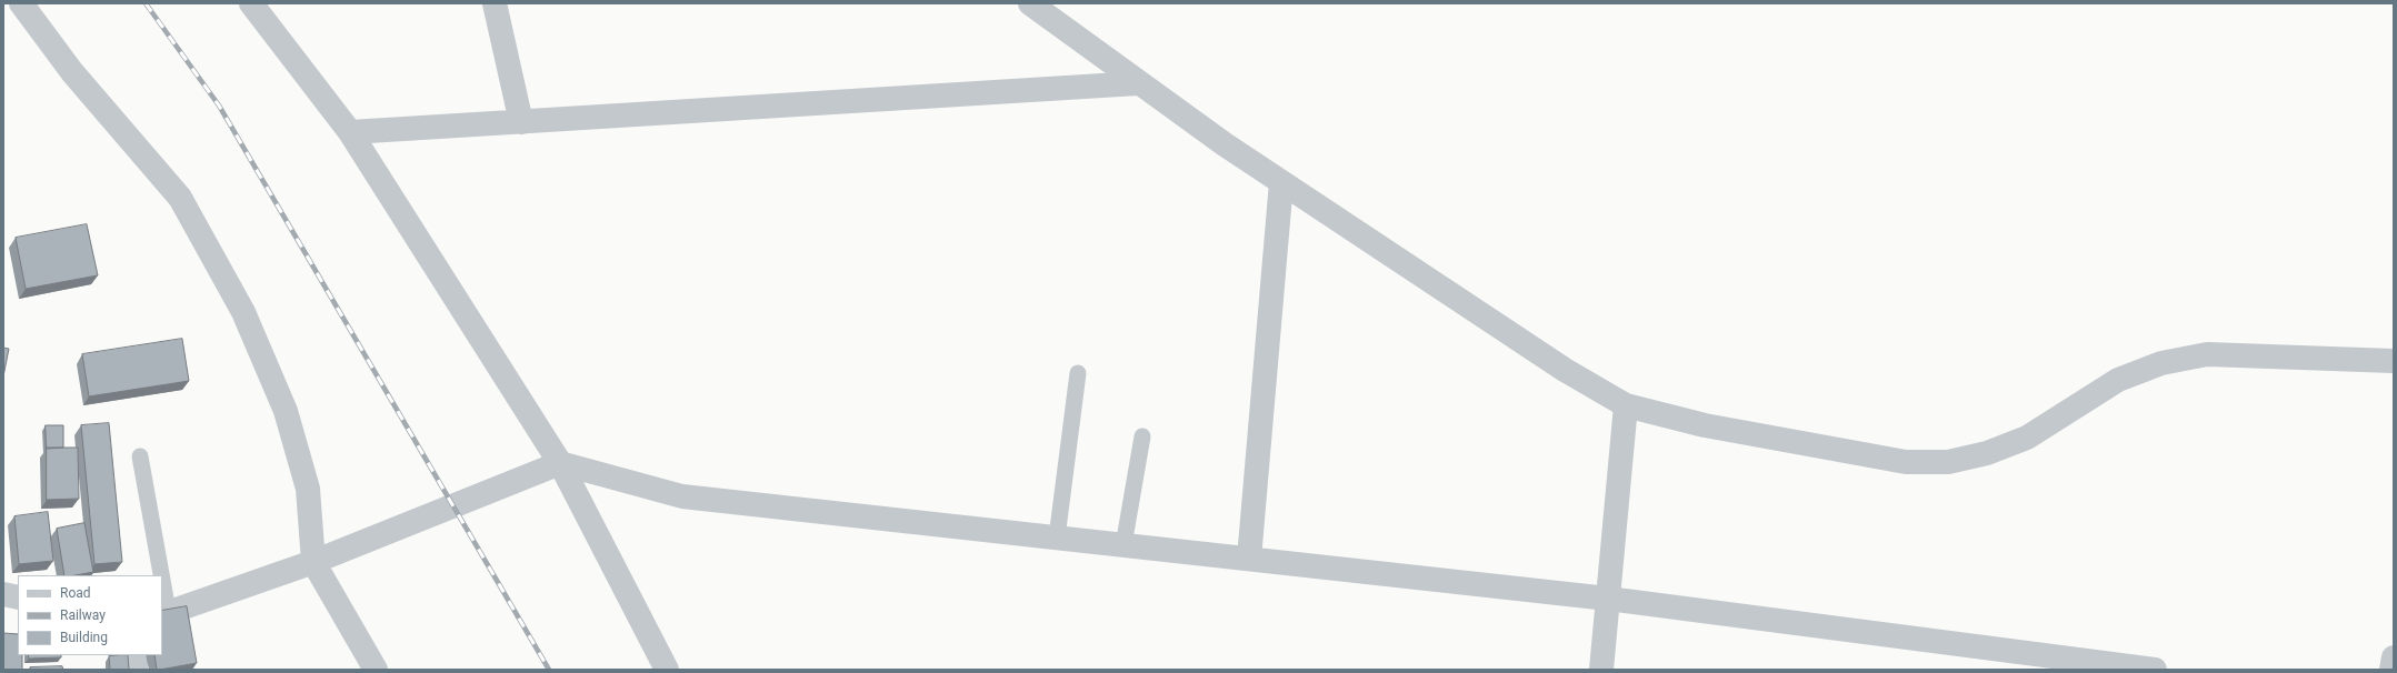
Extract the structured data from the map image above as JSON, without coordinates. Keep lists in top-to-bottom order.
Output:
{
  "legend": ["Road", "Railway", "Building"]
}
